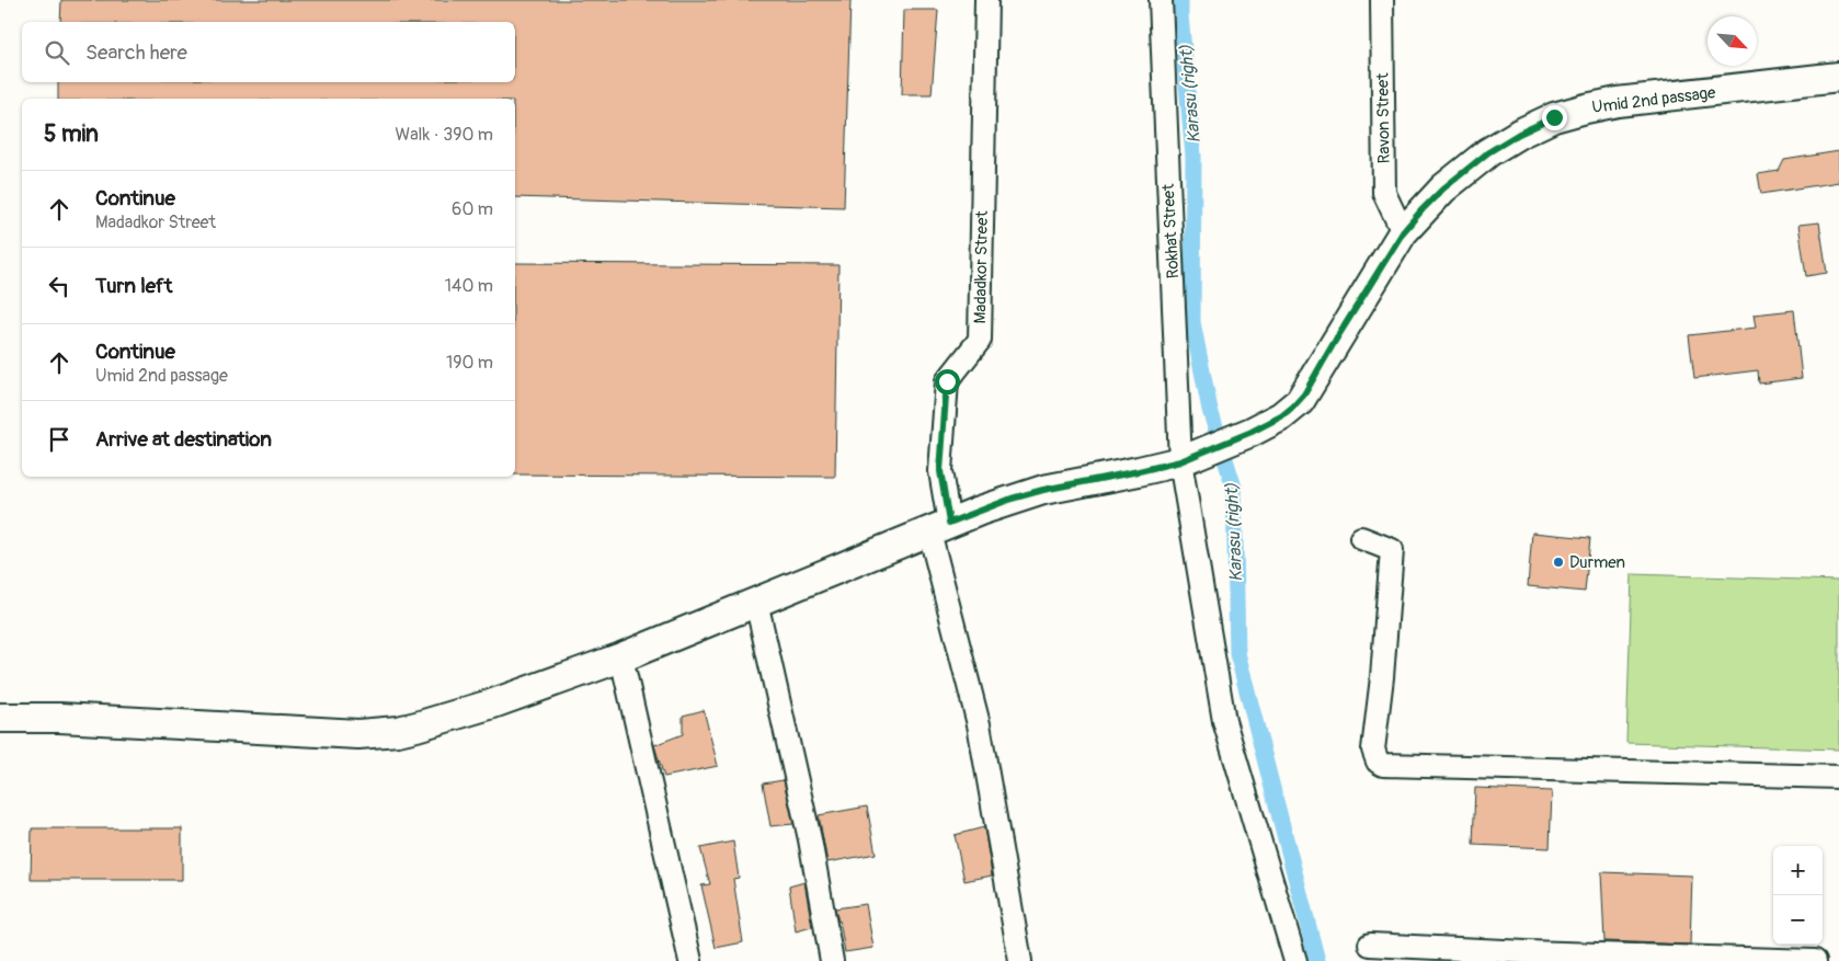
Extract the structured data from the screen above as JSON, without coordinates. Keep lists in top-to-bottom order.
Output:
{
  "streets": {
    "main road": ["Umid 2nd passage"],
    "street": ["Ravon Street", "Rokhat Street", "Madadkor Street"]
  },
  "crossings": [
    ["Umid 2nd passage", "Ravon Street"],
    ["Umid 2nd passage", "Rokhat Street"],
    ["Umid 2nd passage", "Madadkor Street"]
  ],
  "water": ["Karasu (right)"],
  "places": ["Durmen"],
  "north": "bottom right",
  "page": {
    "search": "Search here",
    "heading": ["5 min", "Walk · 390 m"],
    "list": [
      ["Continue", "Madadkor Street", "60 m"],
      ["Turn left", "140 m"],
      ["Continue", "Umid 2nd passage", "190 m"],
      "Arrive at destination"
    ],
    "map_buttons": ["+", "−"]
  }
}
